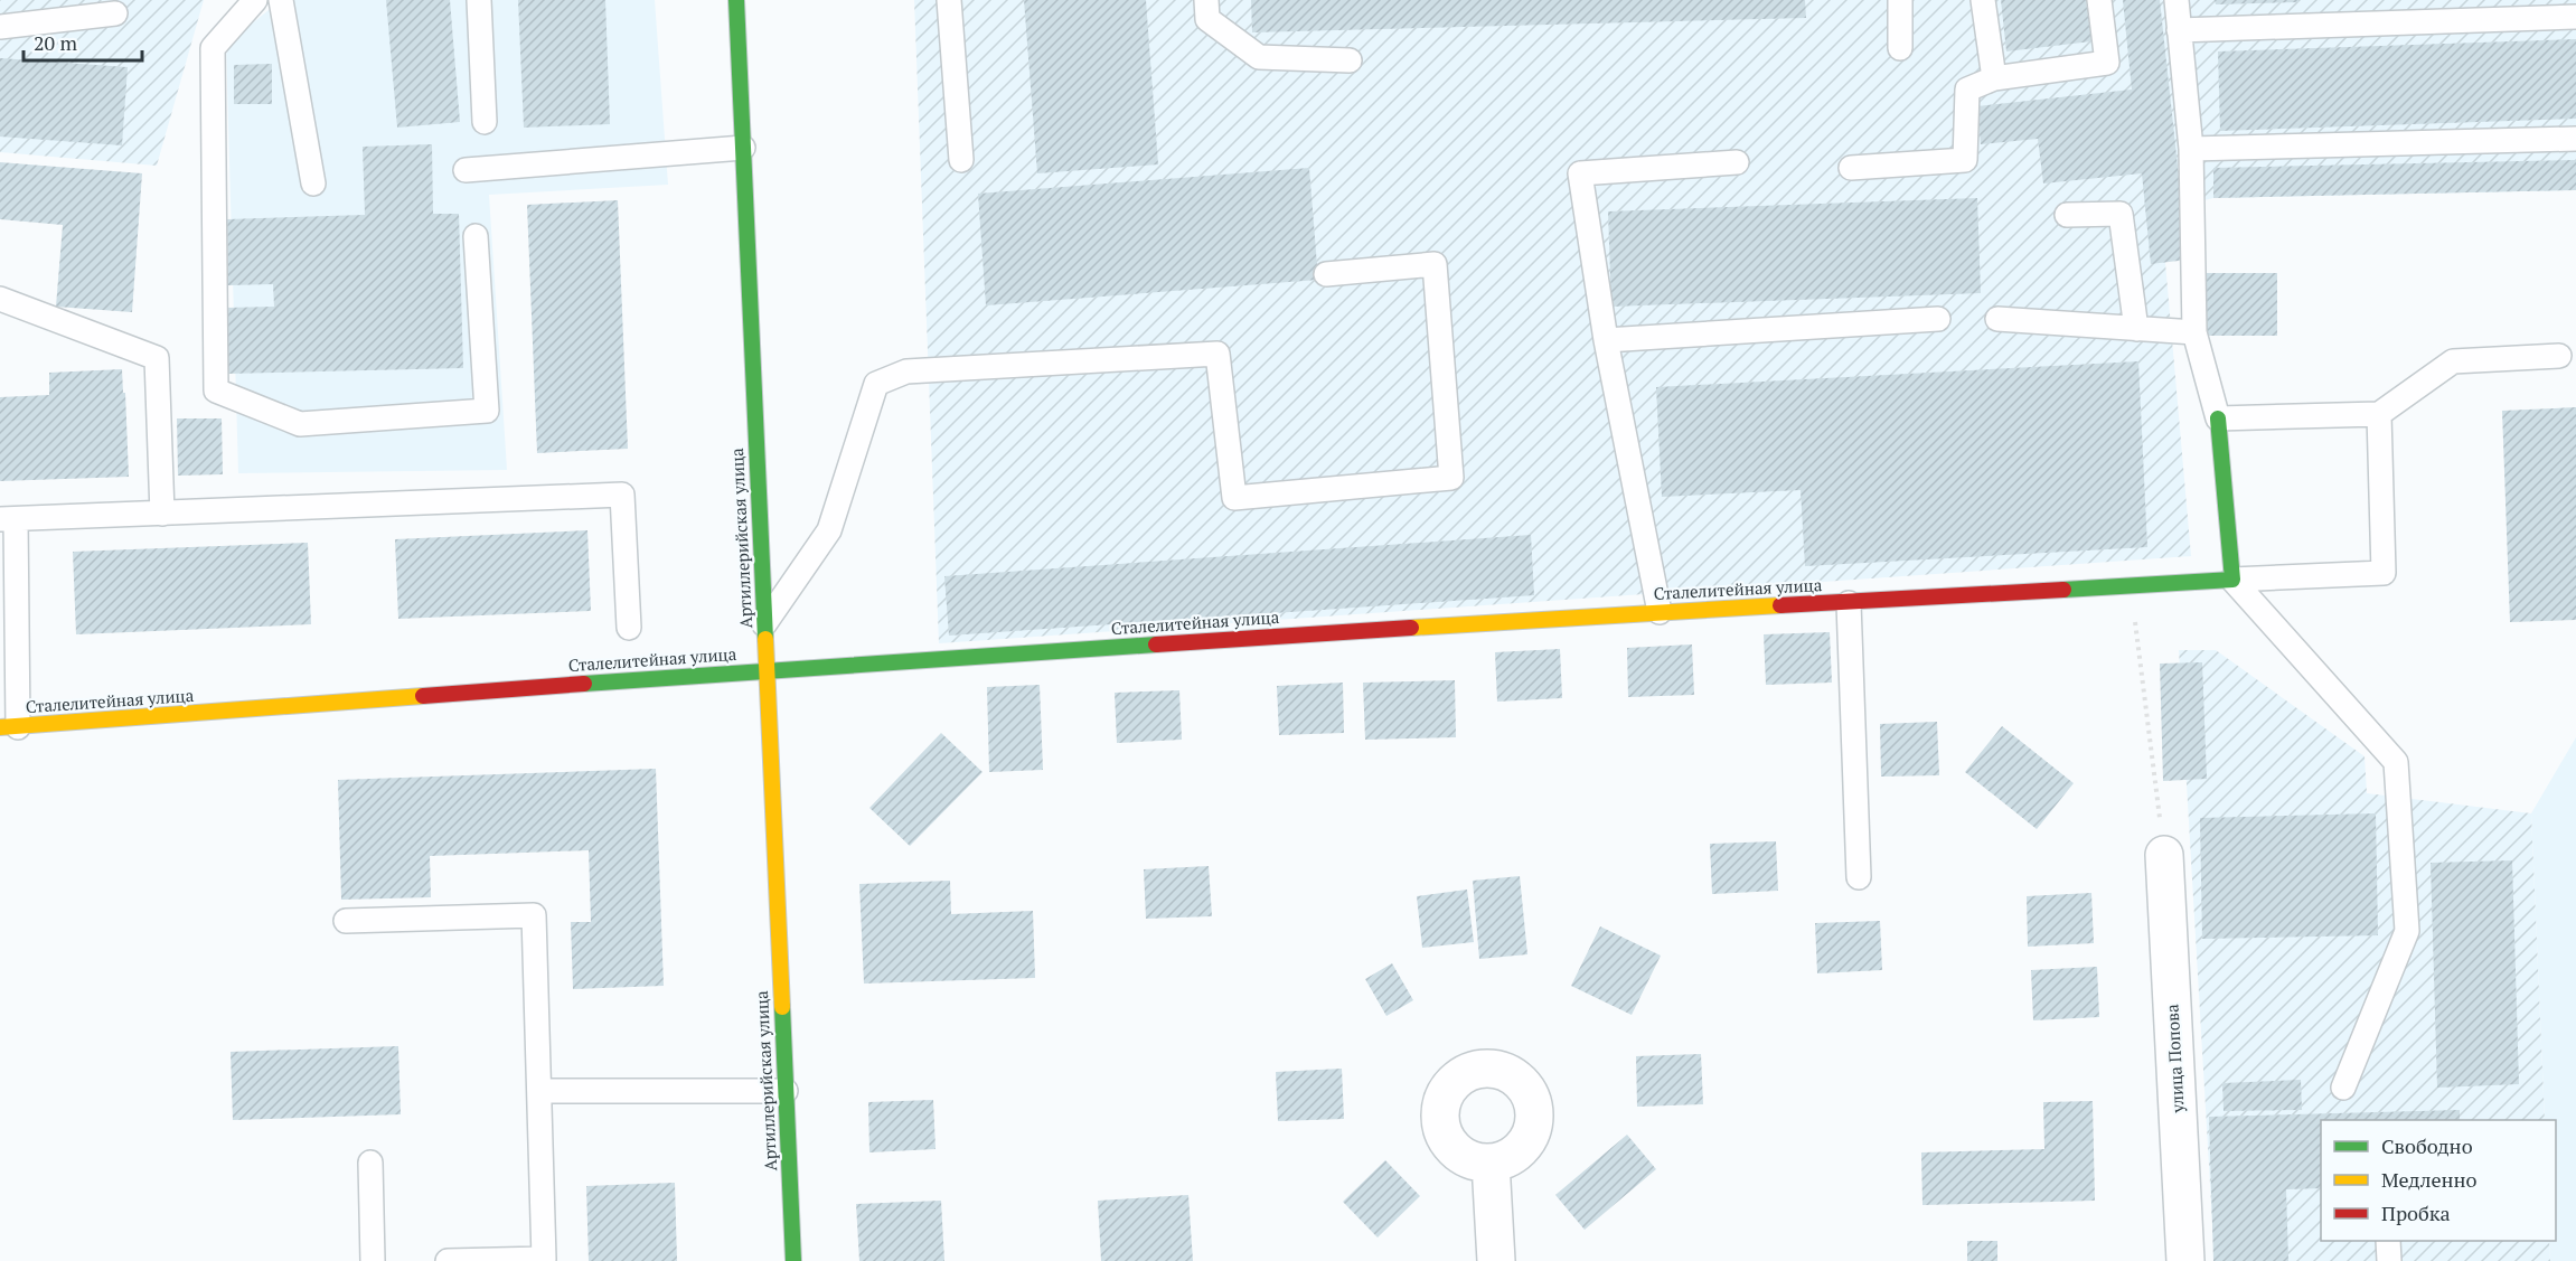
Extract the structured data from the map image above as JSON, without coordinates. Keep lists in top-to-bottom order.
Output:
{
  "streets": {
    "street": ["Артиллерийская улица", "Сталелитейная улица", "улица Попова"]
  },
  "crossings": [
    ["Артиллерийская улица", "Сталелитейная улица"]
  ],
  "legend": ["Свободно", "Медленно", "Пробка"],
  "scale_bar": "20 m"
}
